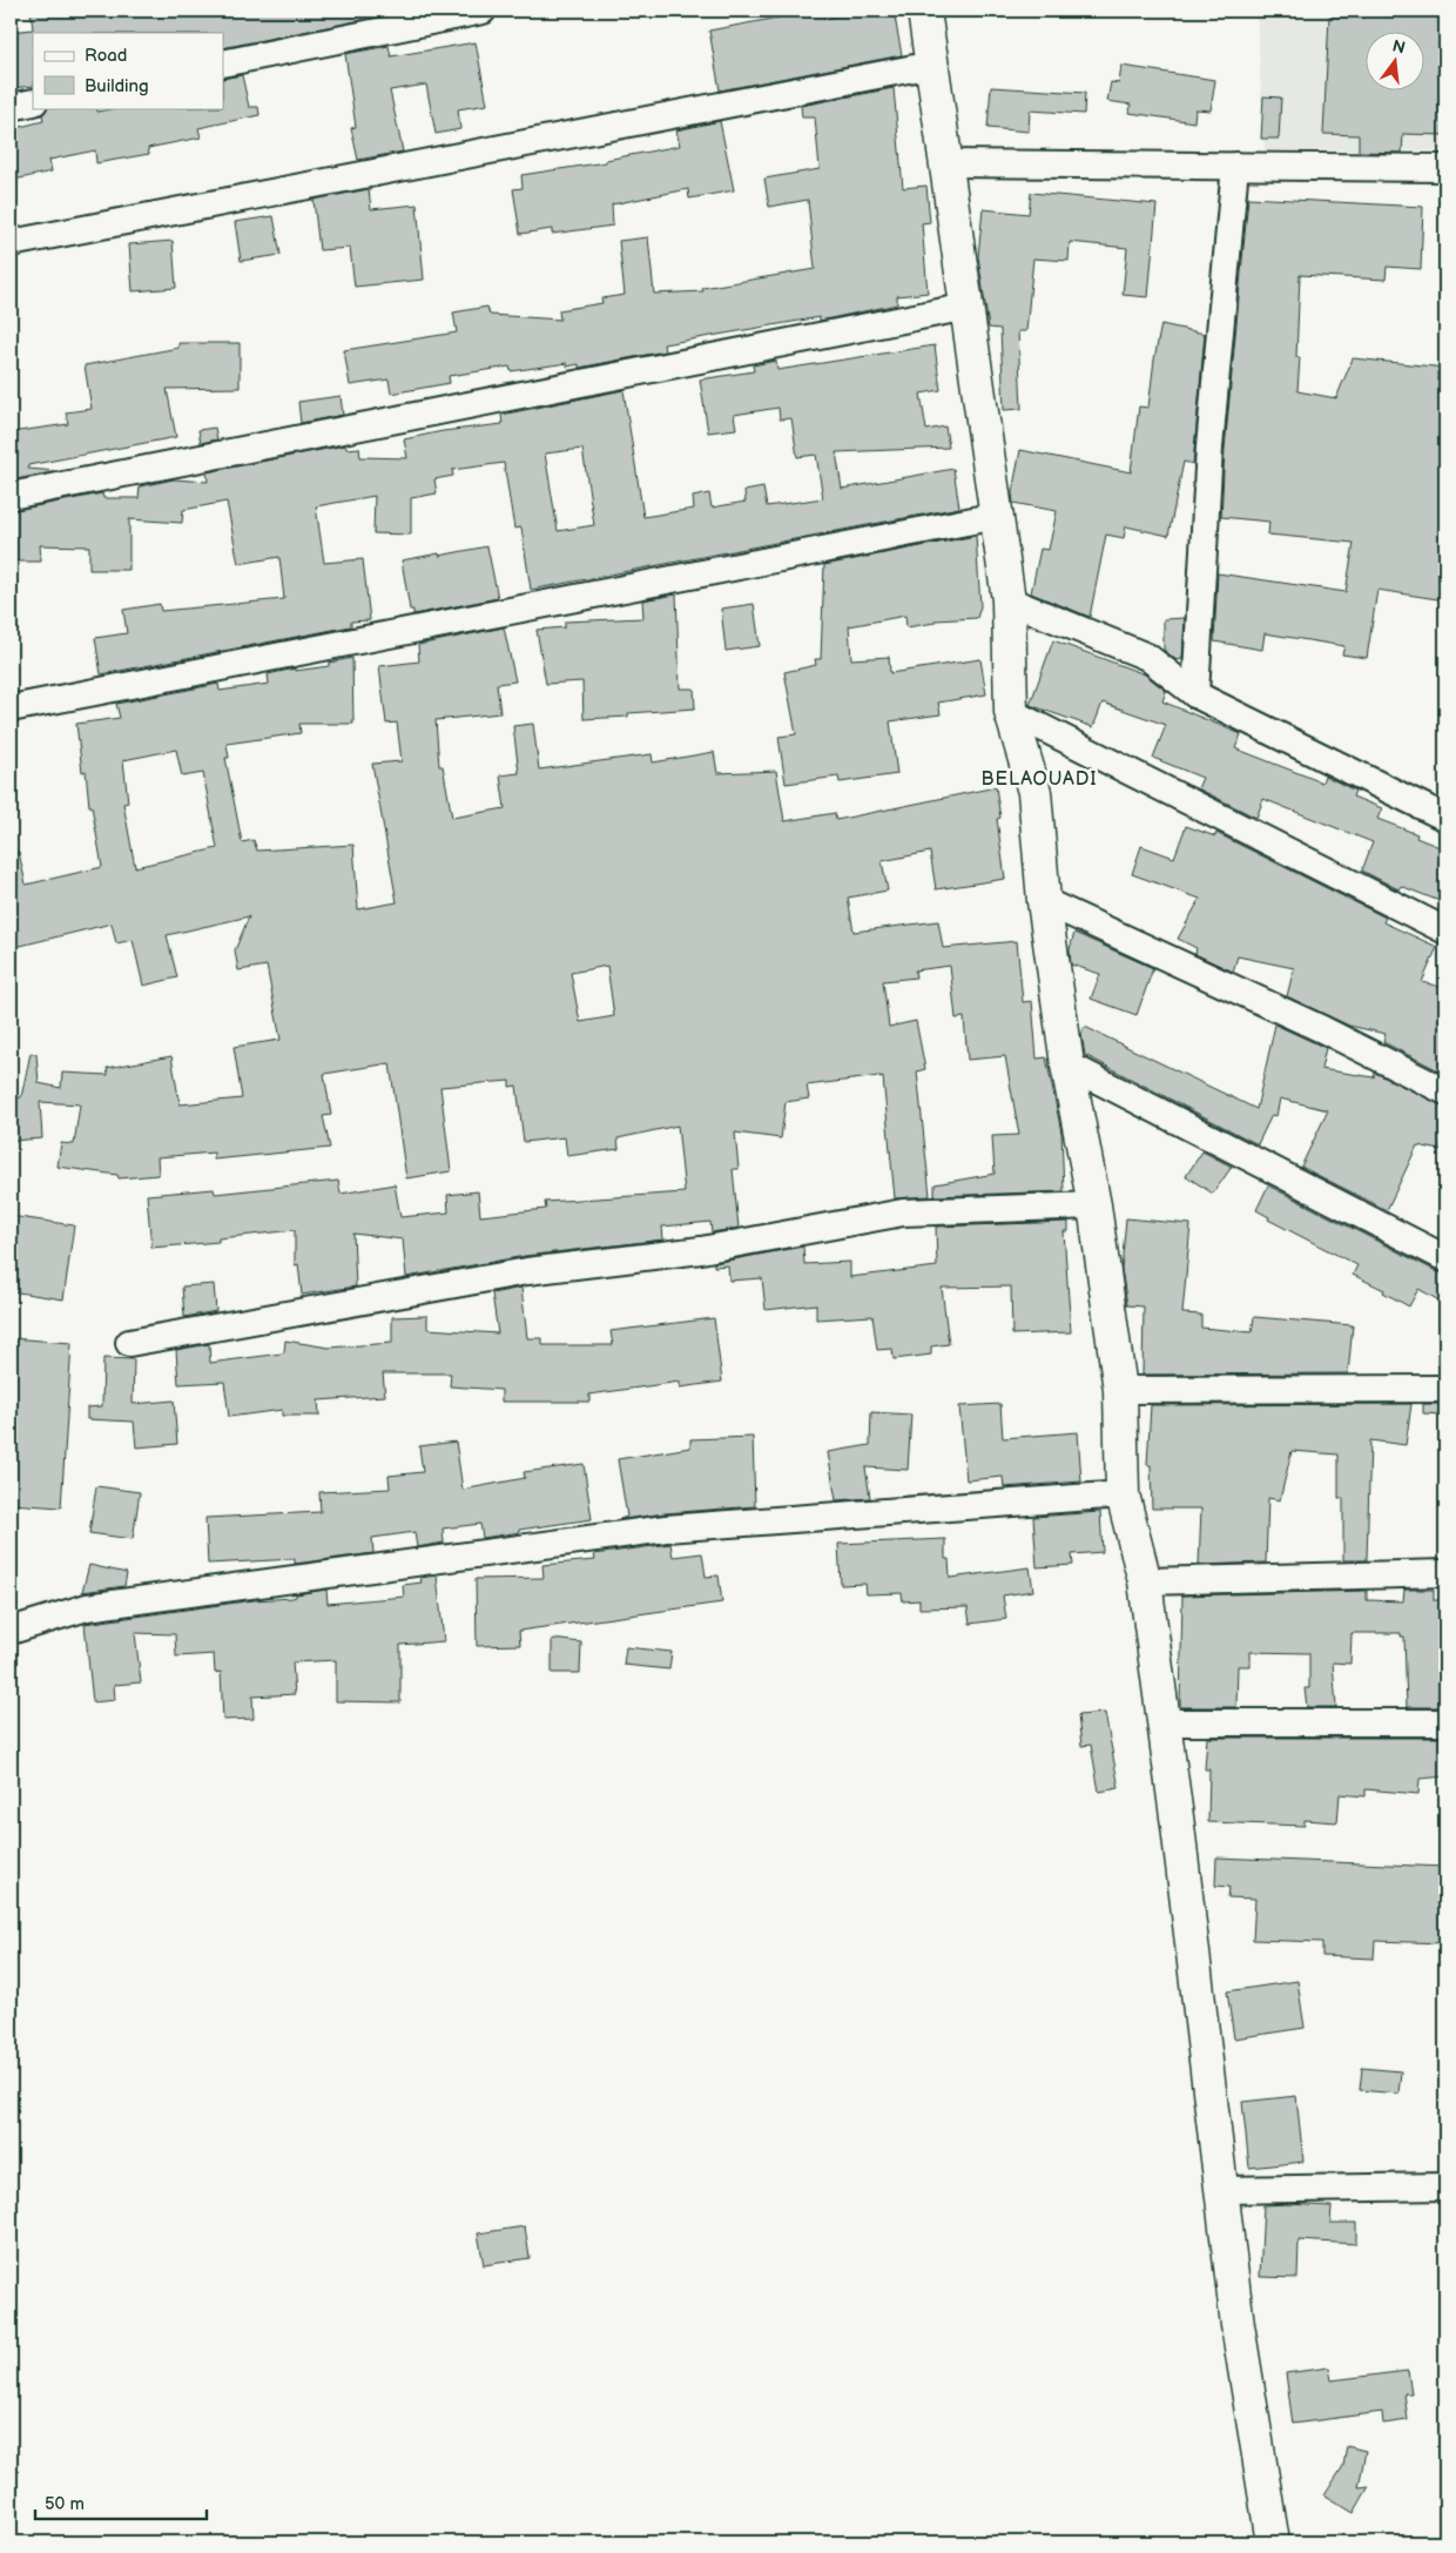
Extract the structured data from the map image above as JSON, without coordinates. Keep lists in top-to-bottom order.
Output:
{
  "districts": ["BELAOUADI"],
  "legend": ["Road", "Building"],
  "scale_bar": "50 m",
  "north": "top"
}
